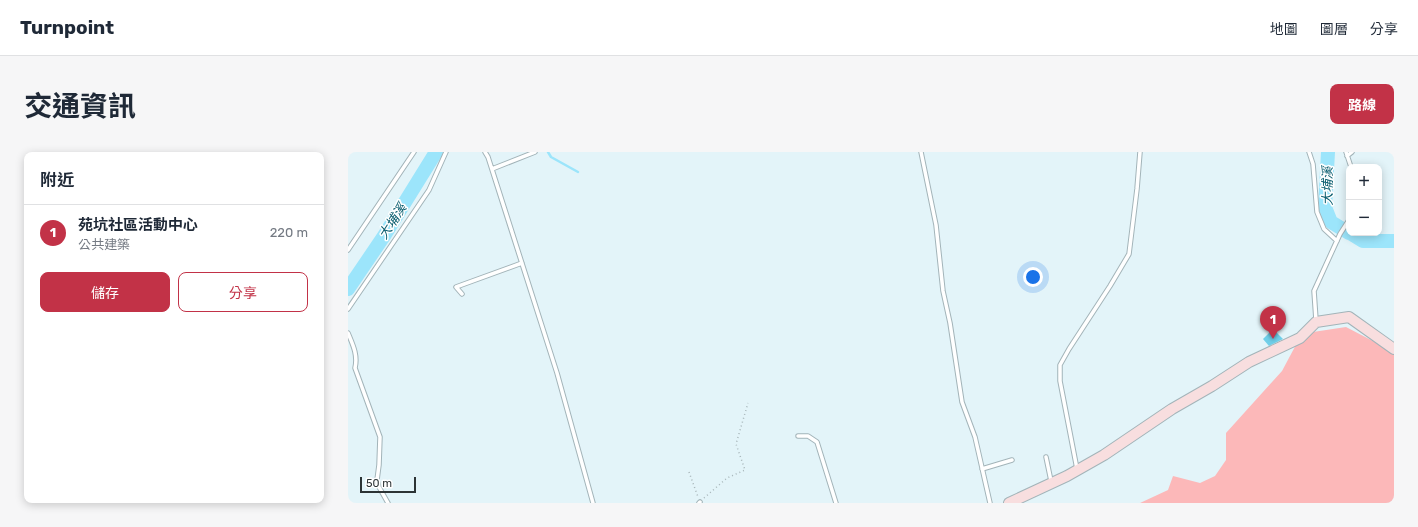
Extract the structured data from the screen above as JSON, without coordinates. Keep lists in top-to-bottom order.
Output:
{
  "water": ["大埔溪"],
  "scale_bar": "50 m",
  "page": {
    "header": "Turnpoint",
    "nav": ["地圖", "圖層", "分享"],
    "title": "交通資訊",
    "buttons": [
      "路線",
      ["儲存", "分享"]
    ],
    "heading": "附近",
    "map_buttons": ["+", "−"],
    "list": [
      {
        "mark": "1",
        "name": "苑坑社區活動中心",
        "note": "公共建築",
        "value": "220 m"
      }
    ],
    "pins": "1",
    "scale": "50 m"
  }
}
